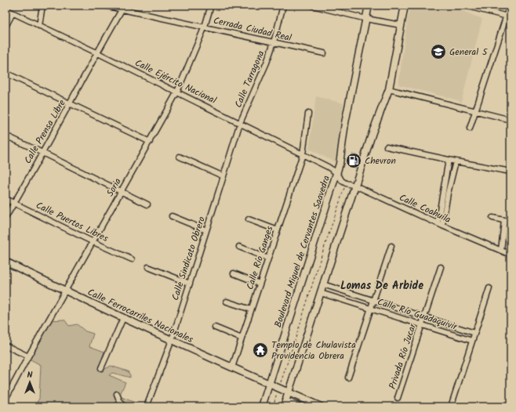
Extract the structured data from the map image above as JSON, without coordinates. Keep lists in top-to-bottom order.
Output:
{
  "streets": {
    "main road": ["Boulevard Miguel de Cervantes Saavedra", "Calle Ferrocarriles Nacionales"],
    "street": [
      "Cerrada Ciudad Real",
      "Calle Tarragona",
      "Calle Ejército Nacional",
      "Calle Prensa Libre",
      "Soria",
      "Calle Coahuila",
      "Calle Puertos Libres",
      "Calle Río Ganges",
      "Calle Sindicato Obrero",
      "Calle Río Guadaquivir",
      "Privada Río Jucar"
    ]
  },
  "crossings": [
    ["Cerrada Ciudad Real", "Calle Tarragona"],
    ["Cerrada Ciudad Real", "Calle Prensa Libre"],
    ["Cerrada Ciudad Real", "Soria"],
    ["Calle Tarragona", "Calle Ejército Nacional"],
    ["Calle Tarragona", "Calle Sindicato Obrero"],
    ["Calle Ejército Nacional", "Calle Prensa Libre"],
    ["Calle Ejército Nacional", "Soria"],
    ["Calle Ejército Nacional", "Boulevard Miguel de Cervantes Saavedra"],
    ["Calle Ejército Nacional", "Calle Río Ganges"],
    ["Calle Ejército Nacional", "Calle Sindicato Obrero"],
    ["Calle Prensa Libre", "Calle Puertos Libres"],
    ["Soria", "Calle Puertos Libres"],
    ["Soria", "Calle Ferrocarriles Nacionales"],
    ["Boulevard Miguel de Cervantes Saavedra", "Calle Ferrocarriles Nacionales"],
    ["Calle Río Ganges", "Calle Ferrocarriles Nacionales"],
    ["Calle Sindicato Obrero", "Calle Ferrocarriles Nacionales"],
    ["Calle Río Guadaquivir", "Privada Río Jucar"]
  ],
  "districts": ["Lomas De Arbide"],
  "places": {
    "school or university": ["General 5"],
    "fuel station": ["Chevron"],
    "temple": ["Templo de Chulavista Providencia Obrera"]
  },
  "north": "top"
}
